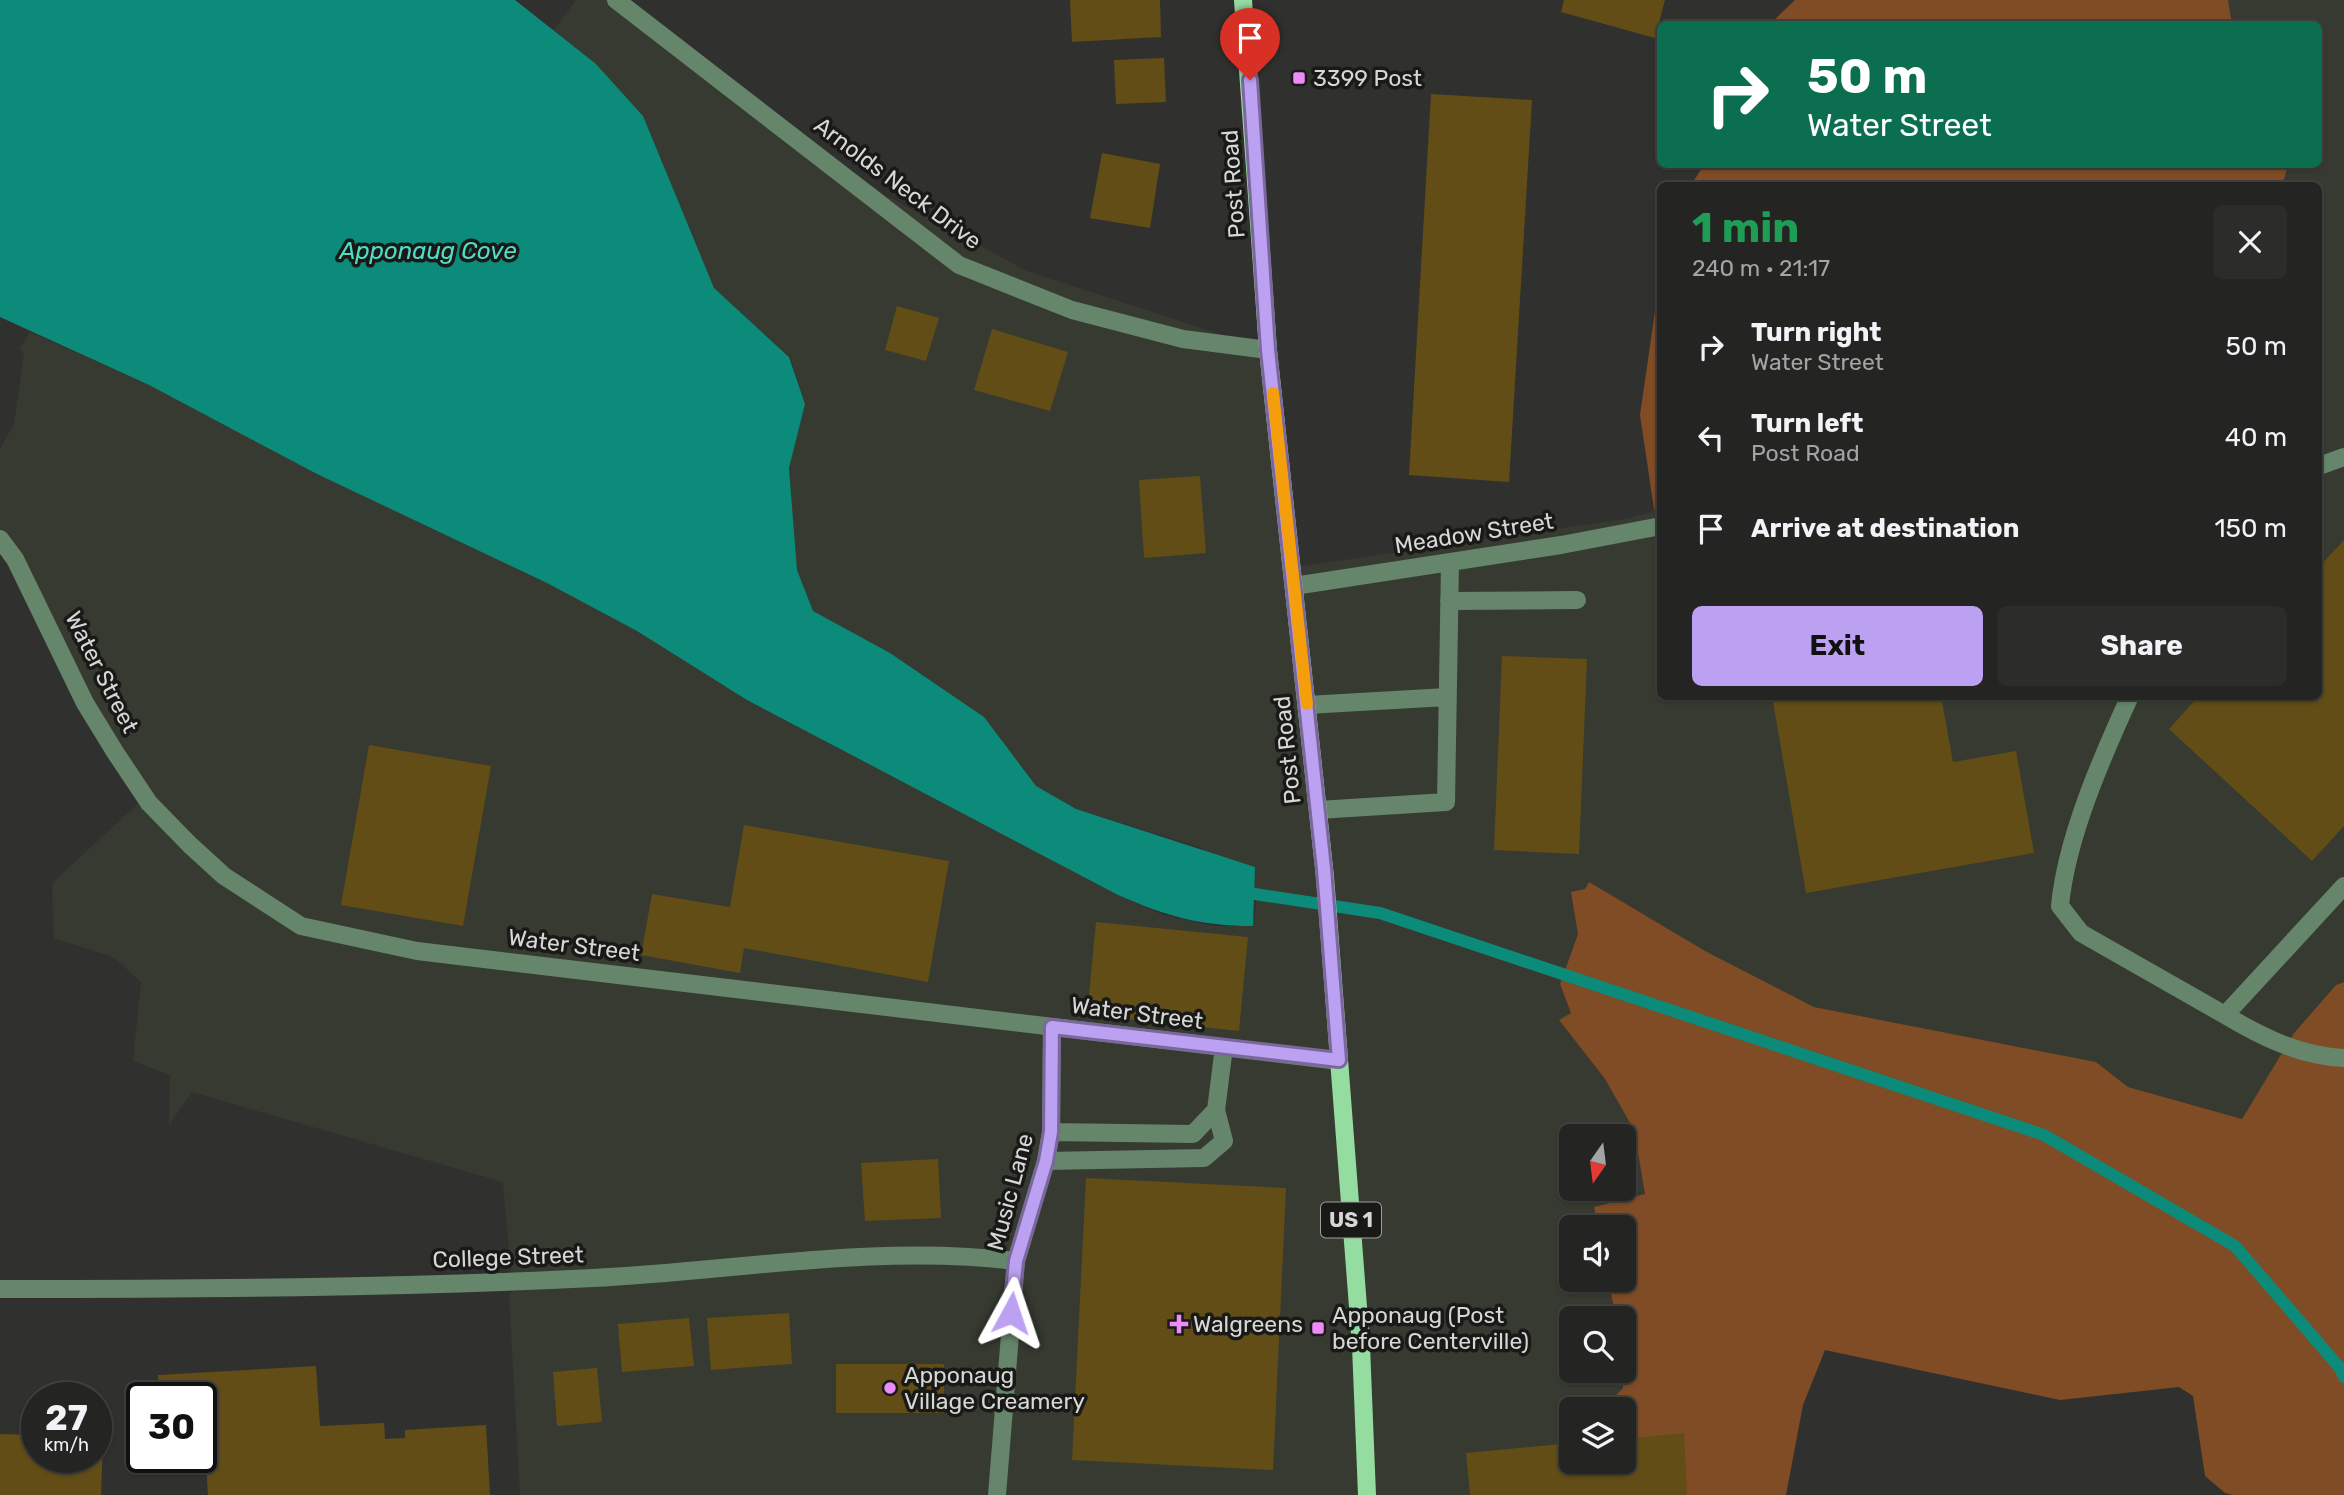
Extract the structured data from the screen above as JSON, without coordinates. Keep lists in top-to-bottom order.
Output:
{
  "streets": {
    "main road": ["Post Road", "US 1"],
    "street": [
      "Arnolds Neck Drive",
      "Meadow Street",
      "Water Street",
      "Music Lane",
      "College Street"
    ]
  },
  "crossings": [
    ["Arnolds Neck Drive", "Post Road"],
    ["Post Road", "Meadow Street"],
    ["Post Road", "Water Street"],
    ["Water Street", "Music Lane"],
    ["Music Lane", "College Street"]
  ],
  "water": ["Apponaug Cove"],
  "places": {
    "transit": ["3399 Post", "Apponaug (Post before Centerville)"],
    "health": ["Walgreens"],
    "other": ["Apponaug Village Creamery"]
  },
  "north": "bottom",
  "page": {
    "turn": ["50 m", "Water Street"],
    "heading": ["1 min", "240 m · 21:17"],
    "list": [
      {
        "name": "Turn right",
        "note": "Water Street",
        "value": "50 m"
      },
      {
        "name": "Turn left",
        "note": "Post Road",
        "value": "40 m"
      },
      {
        "name": "Arrive at destination",
        "value": "150 m"
      }
    ],
    "buttons": ["Exit", "Share"],
    "speed": "27 km/h",
    "limit": "30"
  }
}
